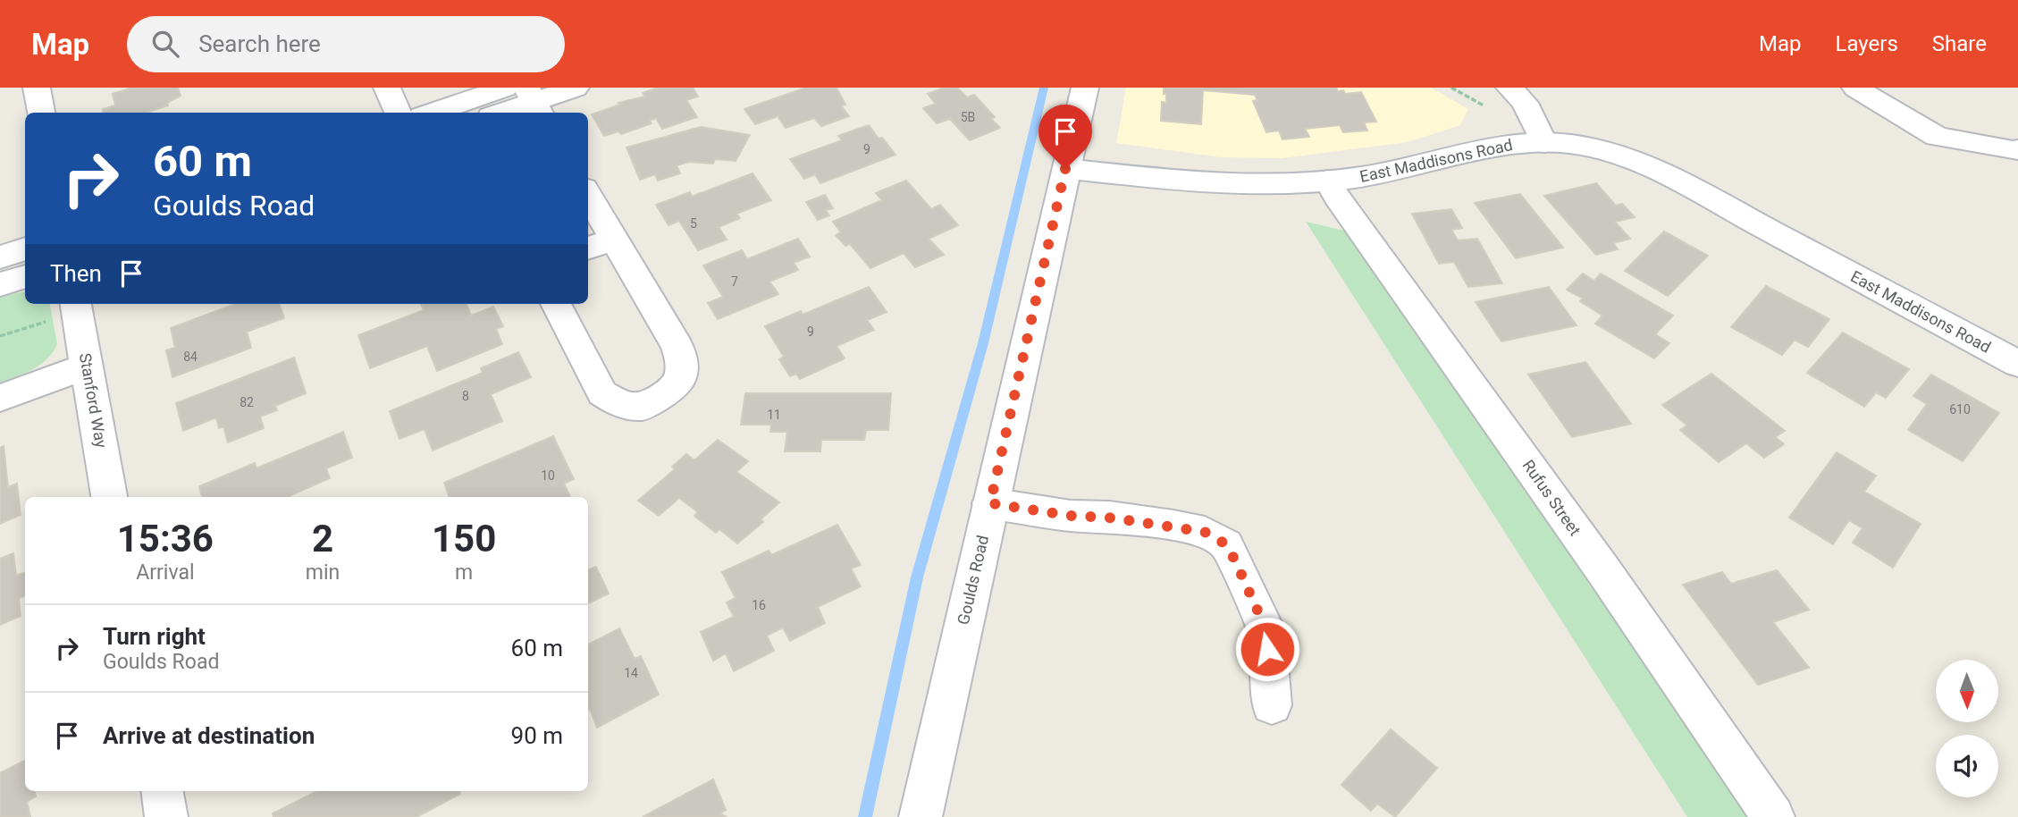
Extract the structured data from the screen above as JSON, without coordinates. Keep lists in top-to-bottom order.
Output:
{
  "streets": {
    "street": [
      "East Maddisons Road",
      "Stanford Way",
      "Rufus Street",
      "Goulds Road"
    ]
  },
  "crossings": [
    ["East Maddisons Road", "Rufus Street"],
    ["East Maddisons Road", "Goulds Road"]
  ],
  "house_numbers": [
    "5B",
    "9",
    "5",
    "7",
    "9",
    "84",
    "8",
    "82",
    "610",
    "11",
    "10",
    "16",
    "14"
  ],
  "north": "bottom",
  "page": {
    "header": "Map",
    "search": "Search here",
    "nav": ["Map", "Layers", "Share"],
    "turn": ["60 m", "Goulds Road"],
    "then": "Then",
    "eta": [
      "15:36",
      "Arrival",
      "2",
      "min",
      "150",
      "m"
    ],
    "list": [
      {
        "name": "Turn right",
        "note": "Goulds Road",
        "value": "60 m"
      },
      {
        "name": "Arrive at destination",
        "value": "90 m"
      }
    ]
  }
}
